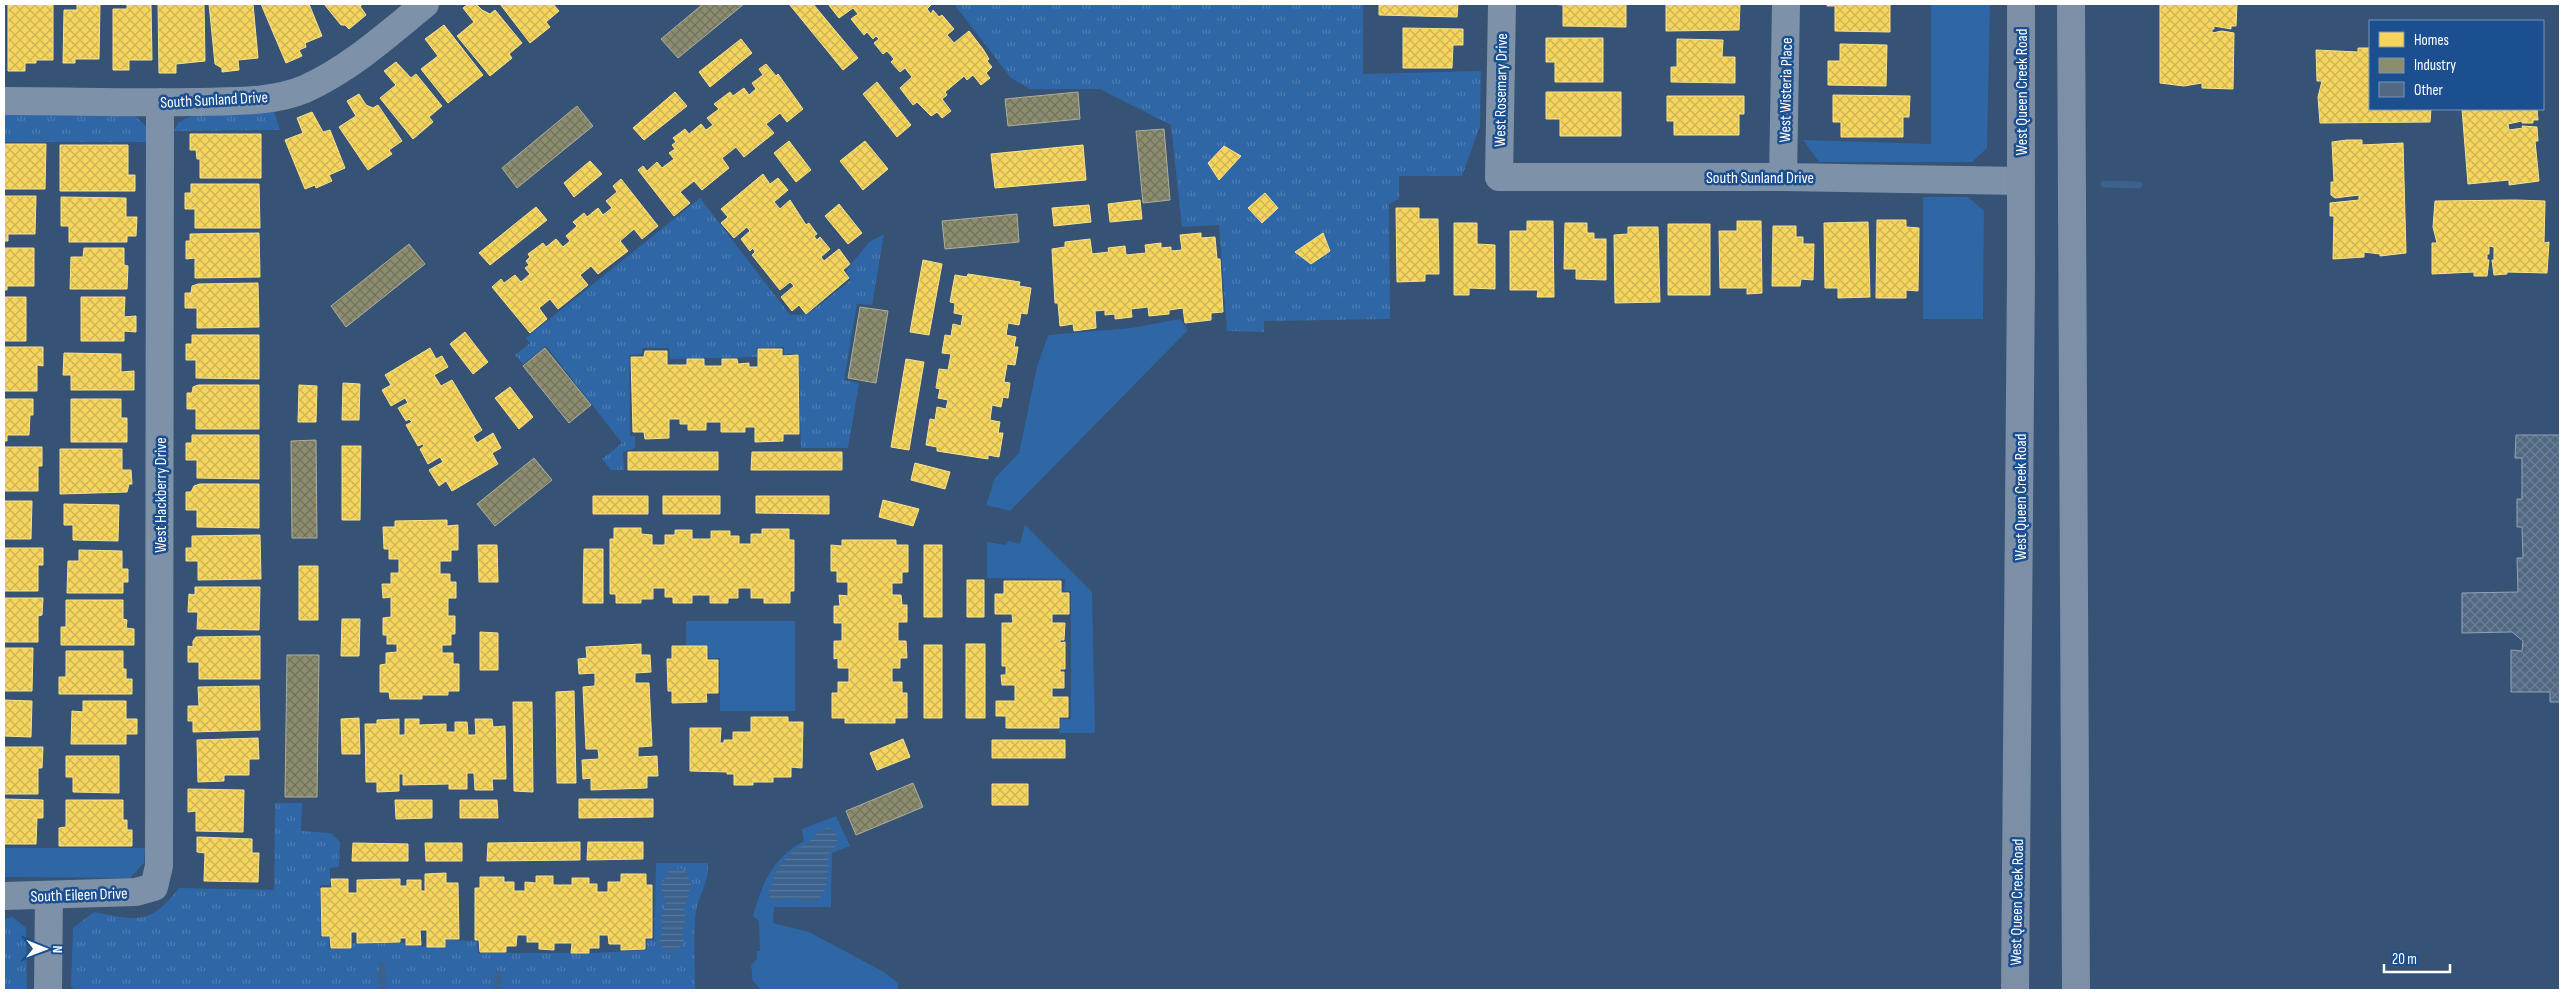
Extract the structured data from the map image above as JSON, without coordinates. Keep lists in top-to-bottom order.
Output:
{
  "streets": {
    "main road": ["West Queen Creek Road"],
    "street": [
      "West Rosemary Drive",
      "West Wisteria Place",
      "South Sunland Drive",
      "West Hackberry Drive",
      "South Eileen Drive"
    ]
  },
  "crossings": [
    ["West Rosemary Drive", "South Sunland Drive"],
    ["West Wisteria Place", "South Sunland Drive"],
    ["West Queen Creek Road", "South Sunland Drive"],
    ["South Sunland Drive", "West Hackberry Drive"],
    ["West Hackberry Drive", "South Eileen Drive"]
  ],
  "legend": ["Homes", "Industry", "Other"],
  "scale_bar": "20 m",
  "north": "right"
}
